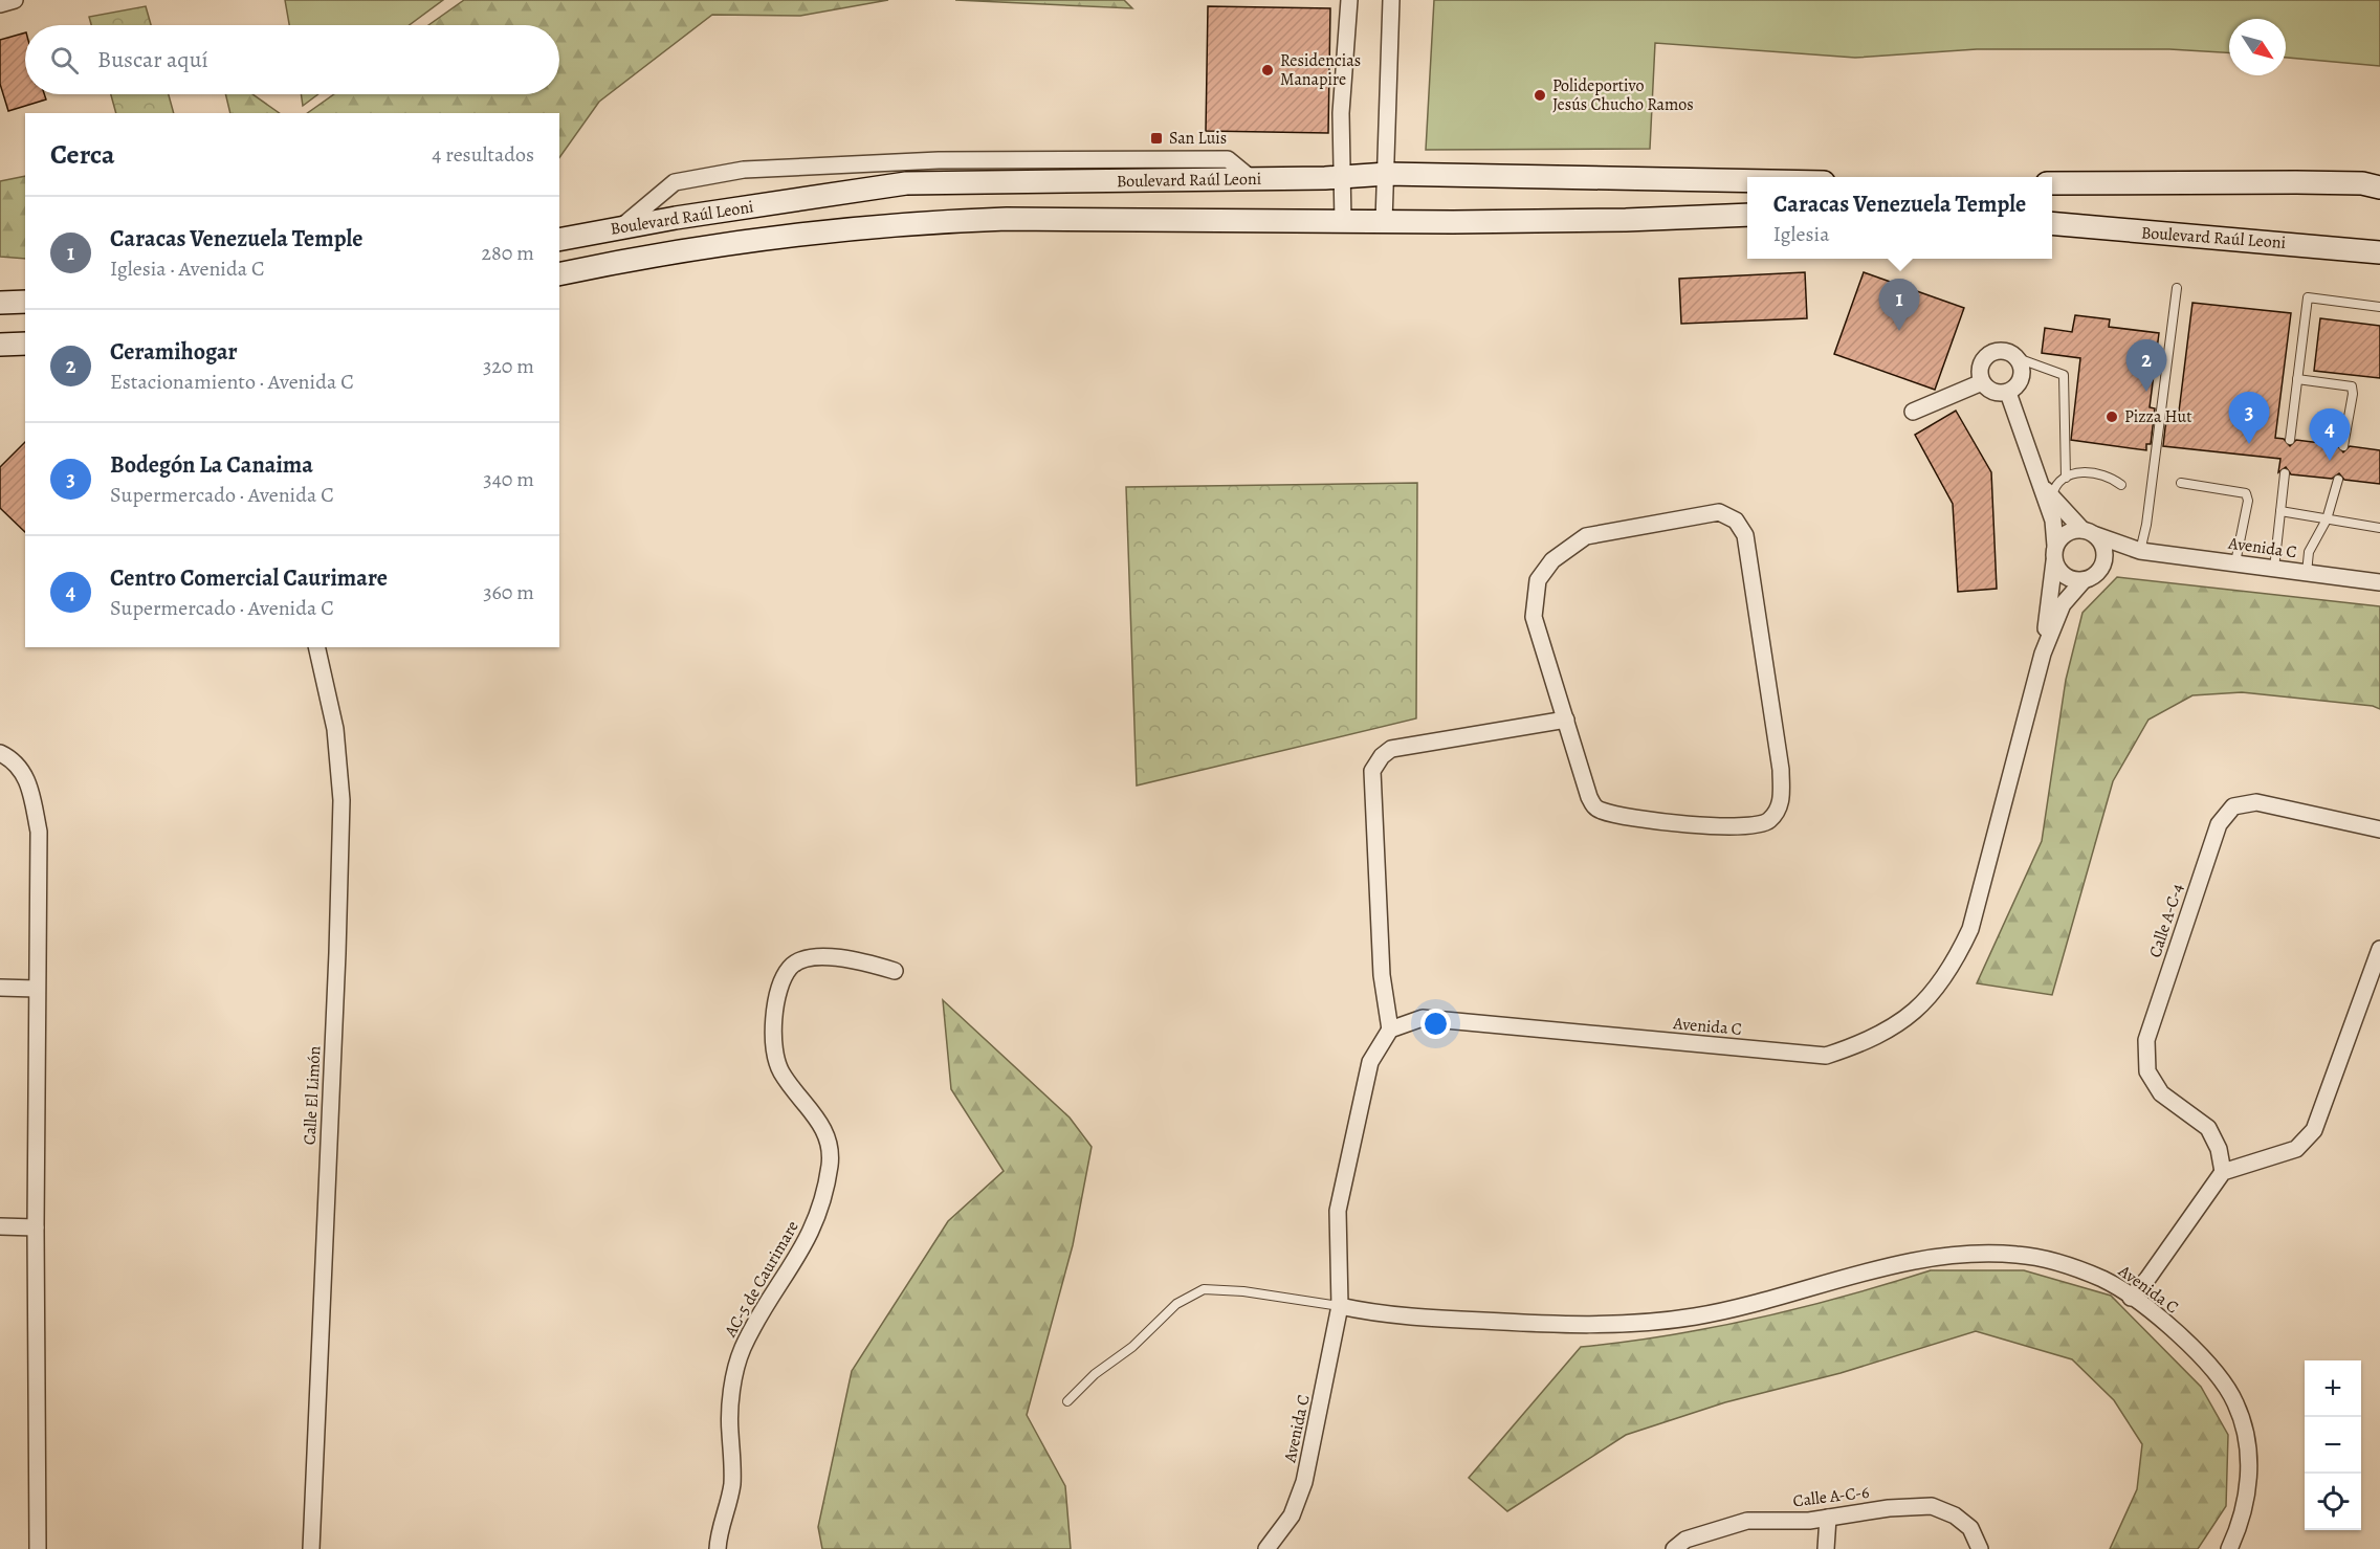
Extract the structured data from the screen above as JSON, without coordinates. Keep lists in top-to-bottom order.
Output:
{
  "streets": {
    "main road": ["Boulevard Raúl Leoni"],
    "street": [
      "Avenida C",
      "Calle A-C-4",
      "Calle El Limón",
      "AC-5 de Caurimare",
      "Calle A-C-6"
    ]
  },
  "places": {
    "other": ["Residencias Manapire", "Polideportivo Jesús Chucho Ramos", "Pizza Hut"],
    "transit": ["San Luis"]
  },
  "north": "bottom right",
  "page": {
    "search": "Buscar aquí",
    "heading": ["Cerca", "4 resultados"],
    "popup": ["Caracas Venezuela Temple", "Iglesia"],
    "list": [
      {
        "mark": "1",
        "name": "Caracas Venezuela Temple",
        "note": "Iglesia · Avenida C",
        "value": "280 m"
      },
      {
        "mark": "2",
        "name": "Ceramihogar",
        "note": "Estacionamiento · Avenida C",
        "value": "320 m"
      },
      {
        "mark": "3",
        "name": "Bodegón La Canaima",
        "note": "Supermercado · Avenida C",
        "value": "340 m"
      },
      {
        "mark": "4",
        "name": "Centro Comercial Caurimare",
        "note": "Supermercado · Avenida C",
        "value": "360 m"
      }
    ],
    "pins": [
      "1",
      "2",
      "3",
      "4"
    ],
    "map_buttons": ["+", "−"]
  }
}
